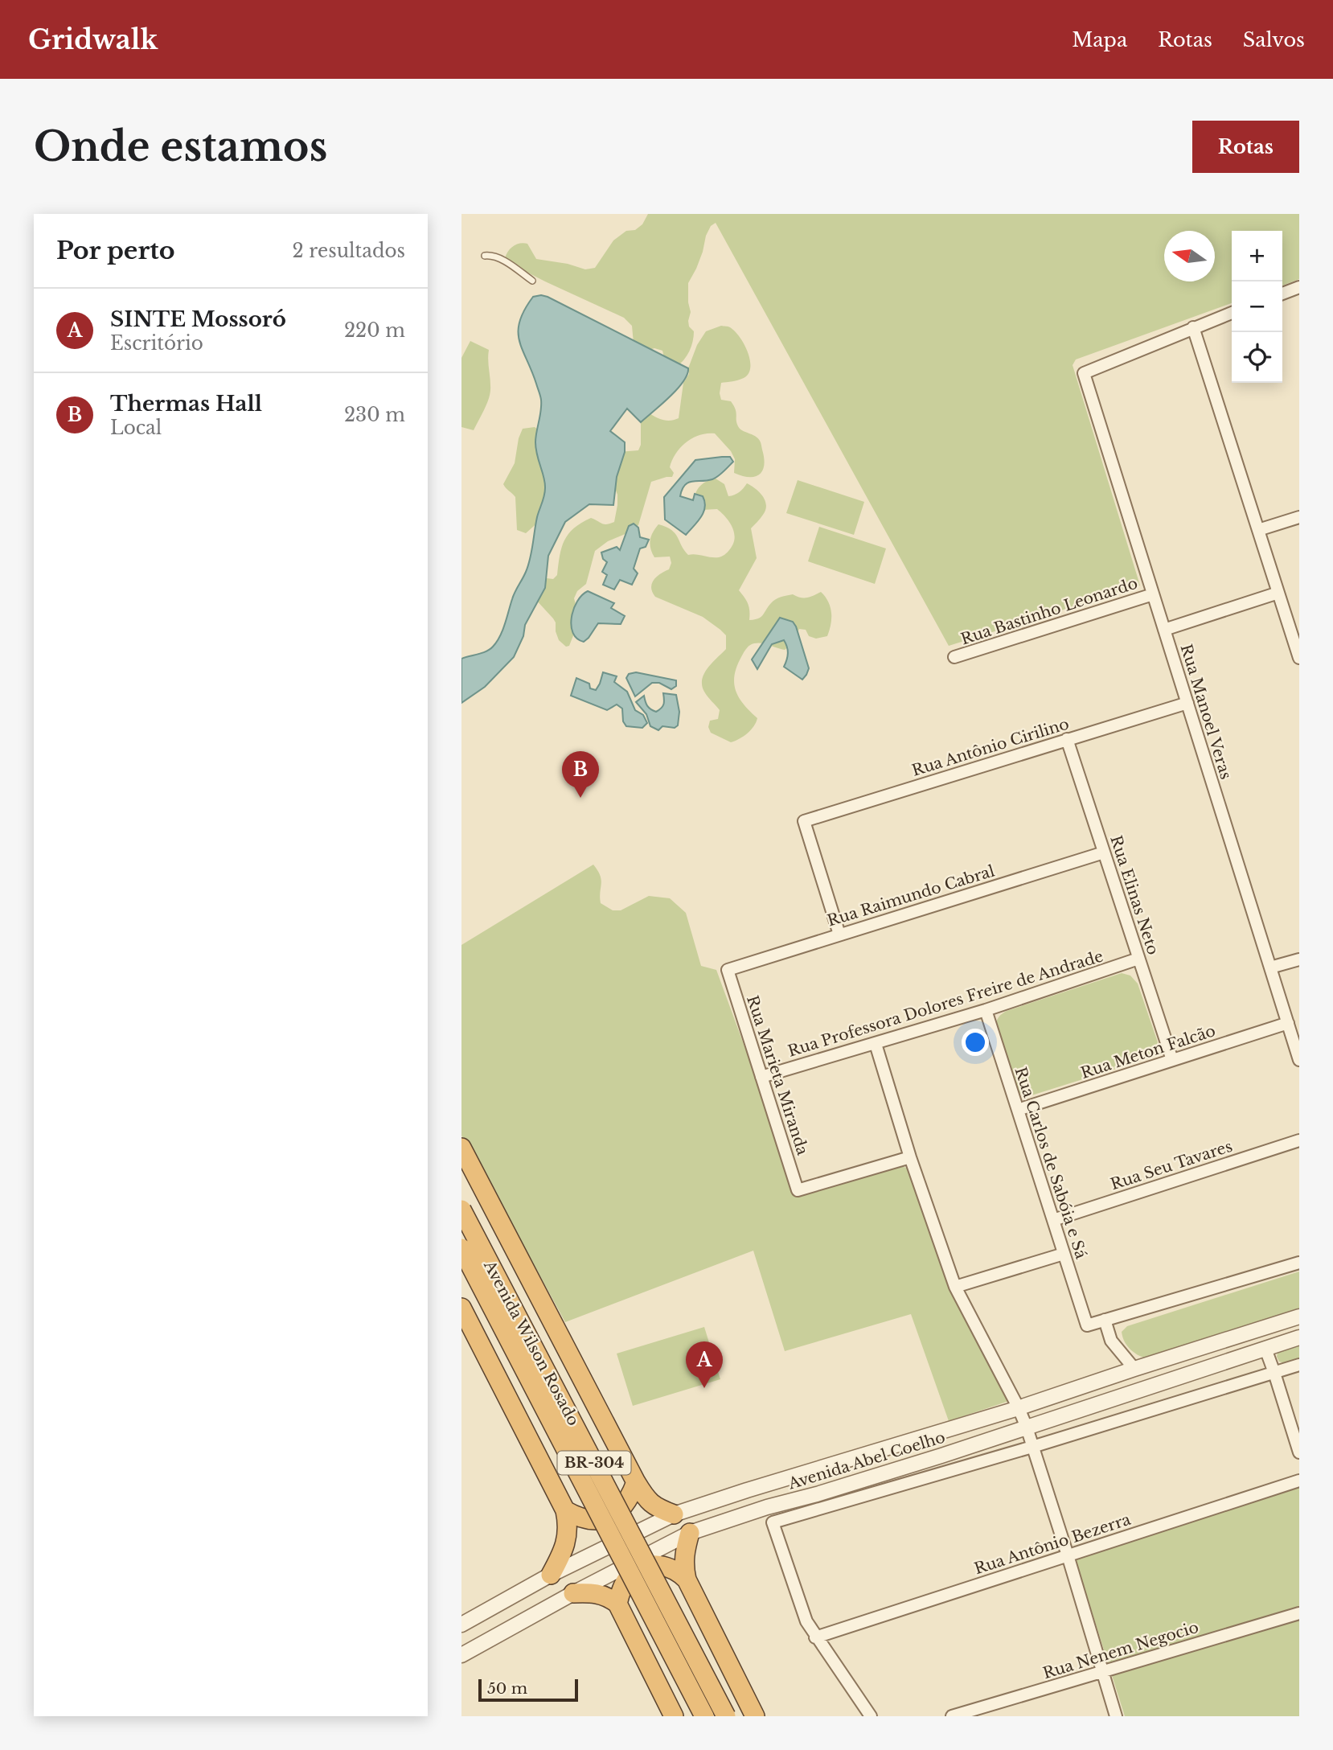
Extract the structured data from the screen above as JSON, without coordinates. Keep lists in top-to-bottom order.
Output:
{
  "streets": {
    "highway": ["Avenida Wilson Rosado", "BR-304"],
    "street": [
      "Rua Bastinho Leonardo",
      "Rua Manoel Veras",
      "Rua Antônio Cirilino",
      "Rua Elinas Neto",
      "Rua Raimundo Cabral",
      "Rua Professora Dolores Freire de Andrade",
      "Rua Meton Falcão",
      "Rua Marieta Miranda",
      "Rua Carlos de Sabóia e Sá",
      "Rua Seu Tavares",
      "Avenida Abel Coelho",
      "Rua Antônio Bezerra",
      "Rua Nenem Negocio"
    ]
  },
  "crossings": [
    ["Rua Bastinho Leonardo", "Rua Manoel Veras"],
    ["Rua Manoel Veras", "Rua Antônio Cirilino"],
    ["Rua Manoel Veras", "Rua Meton Falcão"],
    ["Rua Antônio Cirilino", "Rua Elinas Neto"],
    ["Rua Antônio Cirilino", "Rua Raimundo Cabral"],
    ["Rua Elinas Neto", "Rua Raimundo Cabral"],
    ["Rua Elinas Neto", "Rua Professora Dolores Freire de Andrade"],
    ["Rua Elinas Neto", "Rua Meton Falcão"],
    ["Rua Raimundo Cabral", "Rua Marieta Miranda"],
    ["Rua Professora Dolores Freire de Andrade", "Rua Marieta Miranda"],
    ["Rua Professora Dolores Freire de Andrade", "Rua Carlos de Sabóia e Sá"],
    ["Rua Meton Falcão", "Rua Carlos de Sabóia e Sá"],
    ["Rua Carlos de Sabóia e Sá", "Rua Seu Tavares"],
    ["Avenida Abel Coelho", "Rua Antônio Bezerra"]
  ],
  "scale_bar": "50 m",
  "north": "left",
  "page": {
    "header": "Gridwalk",
    "nav": ["Mapa", "Rotas", "Salvos"],
    "buttons": "Rotas",
    "title": "Onde estamos",
    "heading": ["Por perto", "2 resultados"],
    "map_buttons": ["+", "−"],
    "list": [
      {
        "mark": "A",
        "name": "SINTE Mossoró",
        "note": "Escritório",
        "value": "220 m"
      },
      {
        "mark": "B",
        "name": "Thermas Hall",
        "note": "Local",
        "value": "230 m"
      }
    ],
    "pins": ["B", "A"],
    "scale": "50 m"
  }
}
